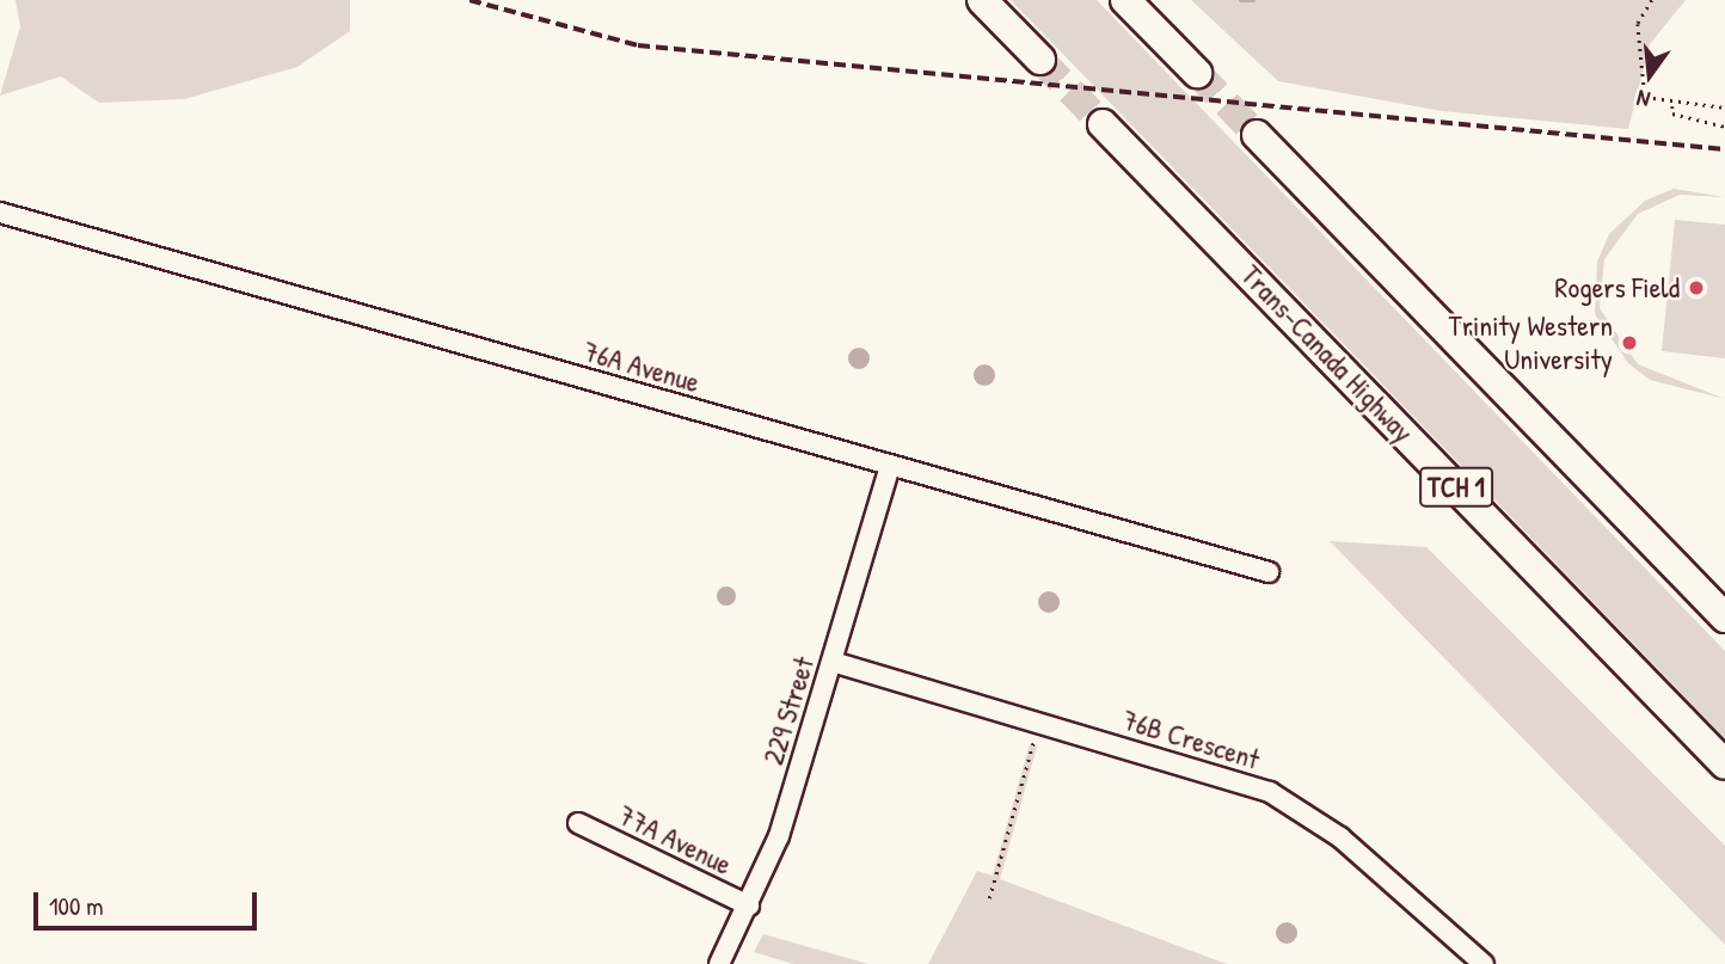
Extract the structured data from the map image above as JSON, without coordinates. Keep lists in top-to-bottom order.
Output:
{
  "streets": {
    "highway": ["Trans-Canada Highway", "TCH 1"],
    "street": [
      "76A Avenue",
      "229 Street",
      "76B Crescent",
      "77A Avenue"
    ]
  },
  "crossings": [
    ["76A Avenue", "229 Street"],
    ["229 Street", "76B Crescent"],
    ["229 Street", "77A Avenue"]
  ],
  "places": ["Rogers Field", "Trinity Western University"],
  "scale_bar": "100 m",
  "north": "bottom"
}
